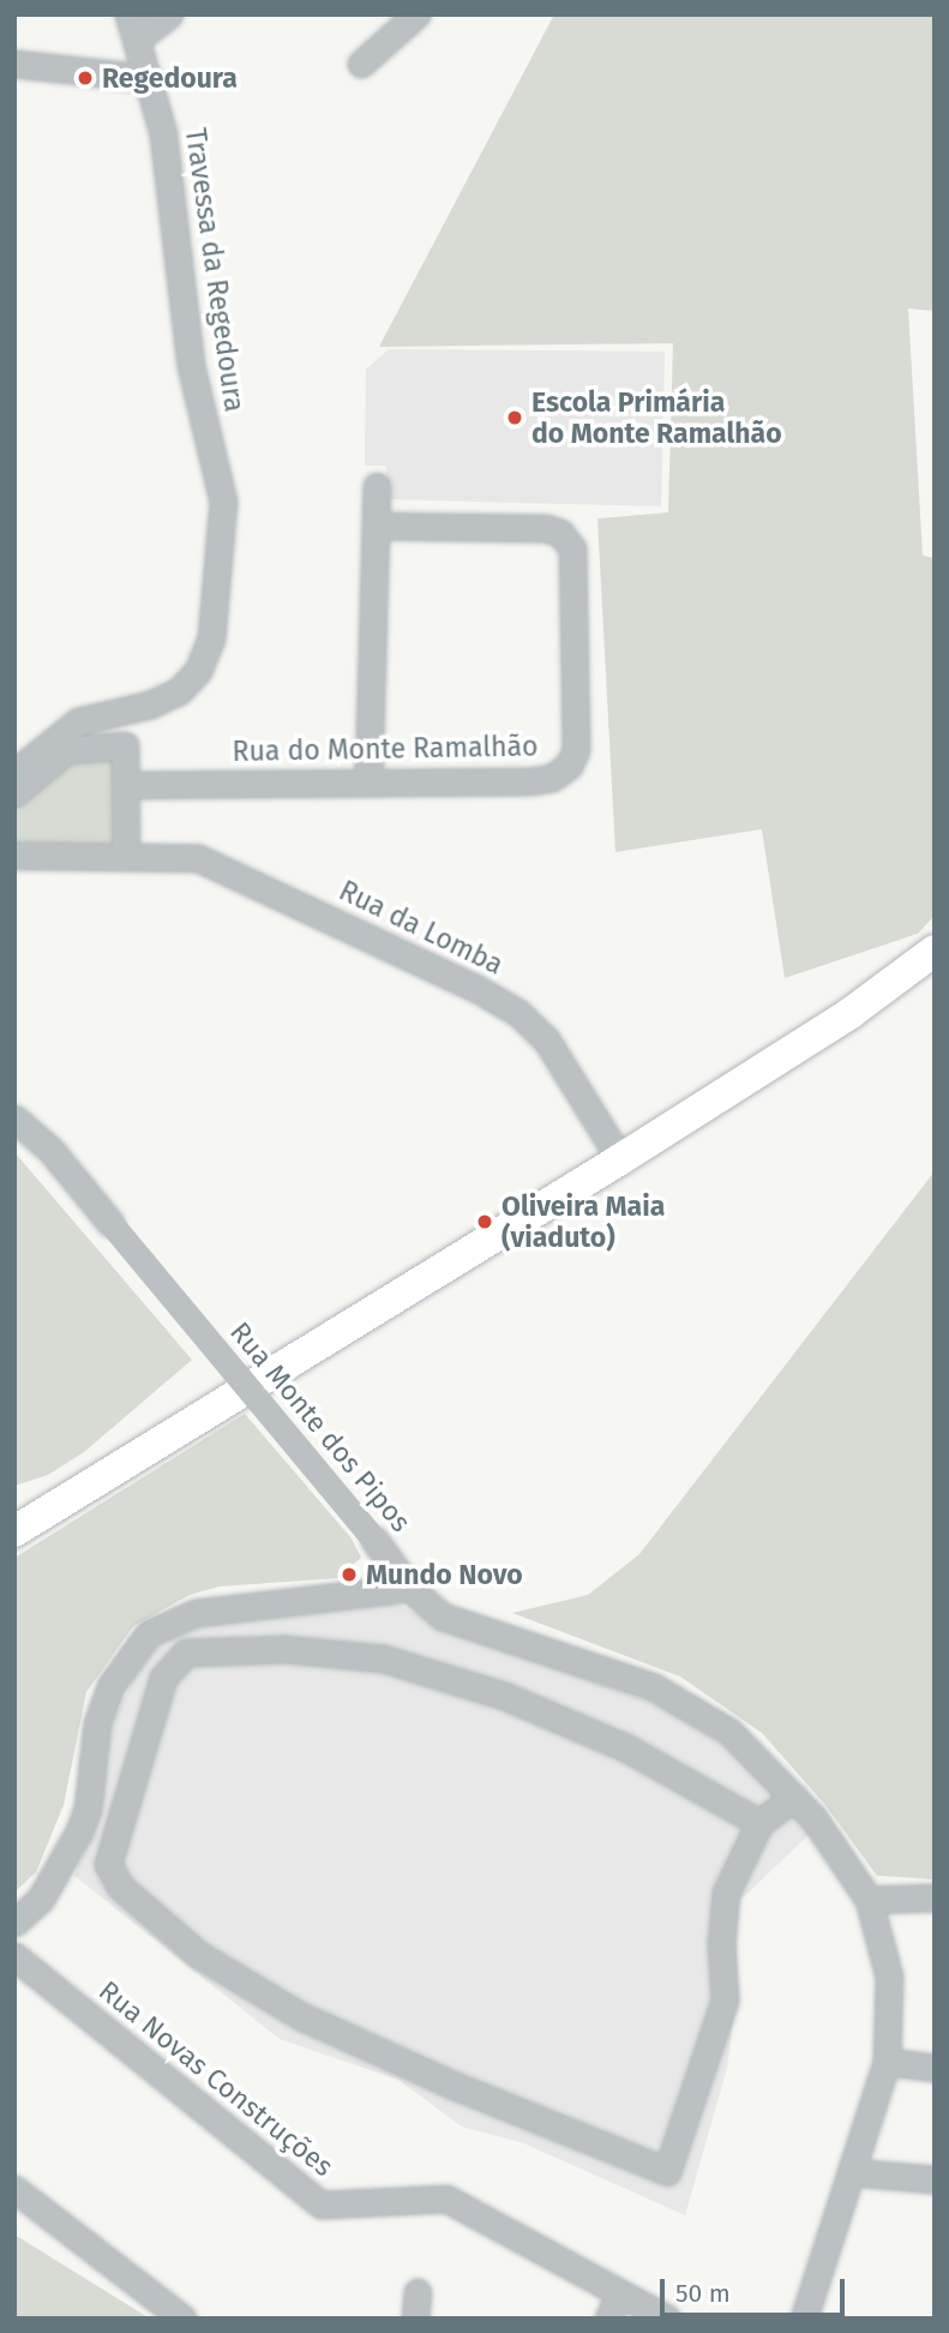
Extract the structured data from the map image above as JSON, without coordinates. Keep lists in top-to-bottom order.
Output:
{
  "streets": {
    "street": [
      "Travessa da Regedoura",
      "Rua do Monte Ramalhão",
      "Rua da Lomba",
      "Rua Monte dos Pipos",
      "Rua Novas Construções"
    ]
  },
  "places": [
    "Regedoura",
    "Escola Primária do Monte Ramalhão",
    "Oliveira Maia (viaduto)",
    "Mundo Novo"
  ],
  "scale_bar": "50 m"
}
